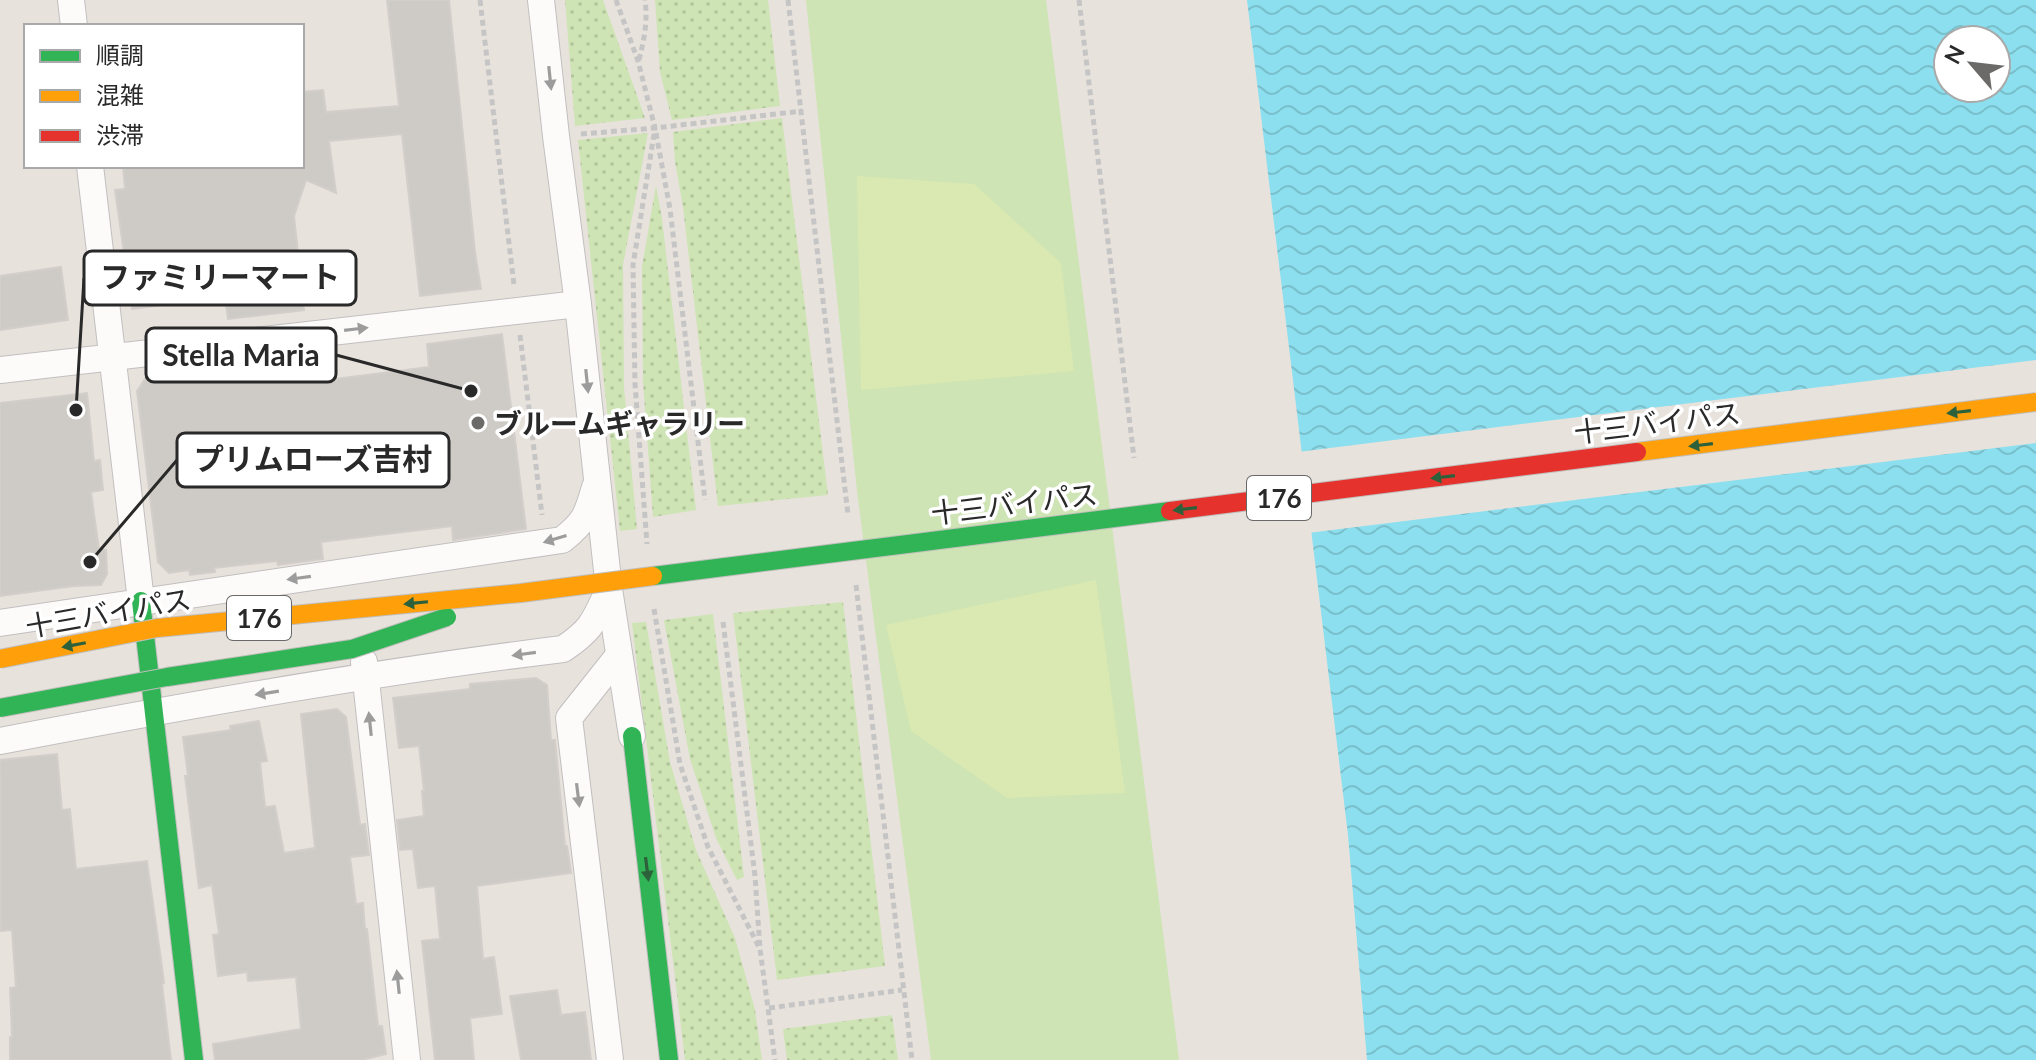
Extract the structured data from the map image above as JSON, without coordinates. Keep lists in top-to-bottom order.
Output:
{
  "streets": {
    "main road": ["十三バイパス", "176"]
  },
  "crossings": [
    ["十三バイパス", "176"]
  ],
  "one_way": ["十三バイパス"],
  "places": [
    "Stella Maria",
    "ファミリーマート",
    "ブルームギャラリー",
    "プリムローズ吉村"
  ],
  "legend": ["順調", "混雑", "渋滞"],
  "north": "top left"
}
